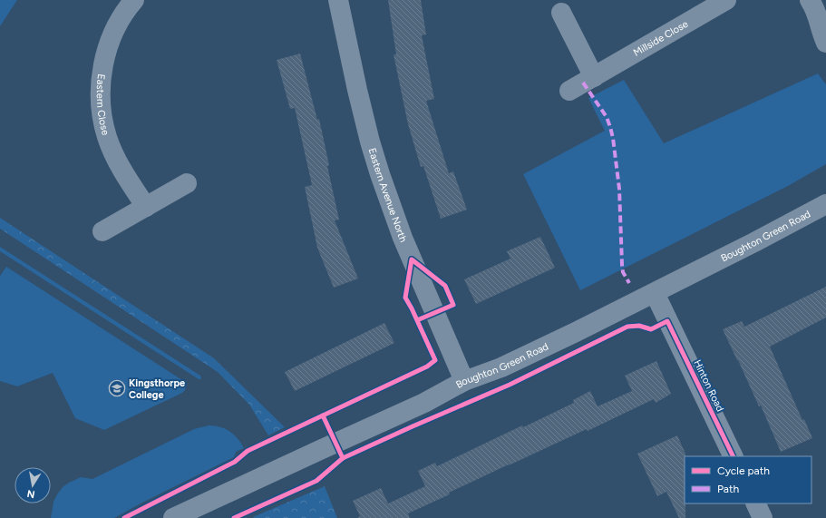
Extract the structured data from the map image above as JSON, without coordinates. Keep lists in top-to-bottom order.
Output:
{
  "streets": {
    "street": [
      "Millside Close",
      "Eastern Close",
      "Eastern Avenue North",
      "Boughton Green Road",
      "Hinton Road"
    ]
  },
  "crossings": [
    ["Eastern Avenue North", "Boughton Green Road"],
    ["Boughton Green Road", "Hinton Road"]
  ],
  "places": {
    "school or university": ["Kingsthorpe College"]
  },
  "legend": ["Cycle path", "Path"],
  "north": "bottom"
}
